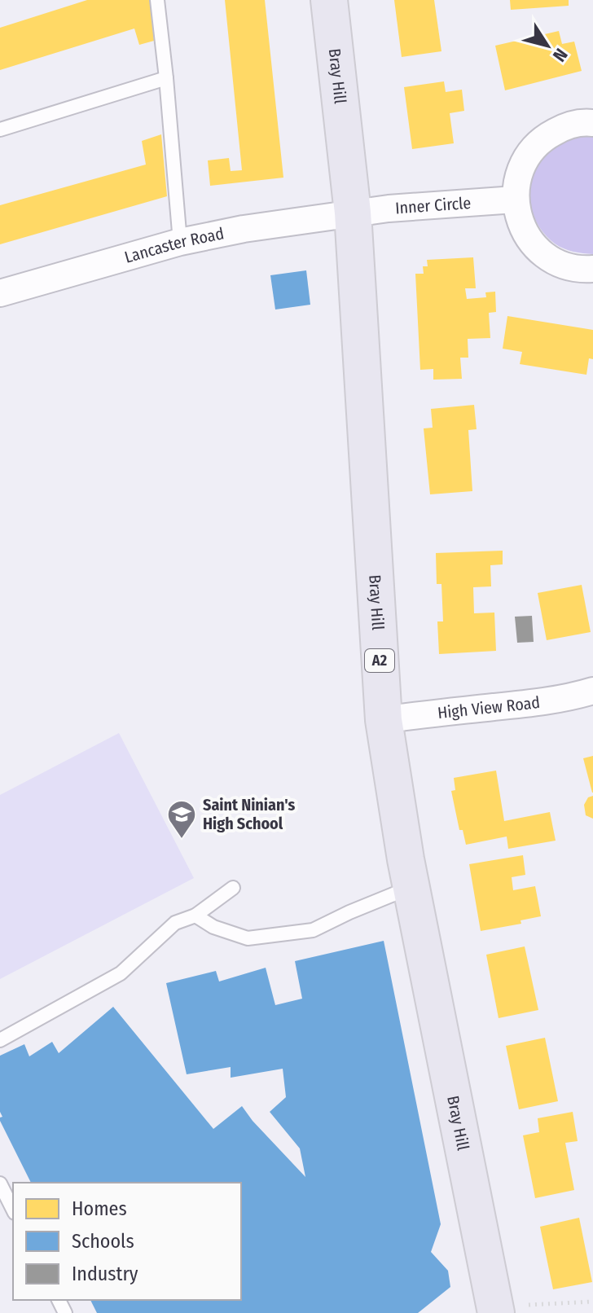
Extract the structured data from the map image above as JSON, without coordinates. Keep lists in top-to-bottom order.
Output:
{
  "streets": {
    "highway": ["Bray Hill", "A2"],
    "street": ["Inner Circle", "Lancaster Road", "High View Road"]
  },
  "crossings": [
    ["Bray Hill", "Inner Circle"],
    ["Bray Hill", "Lancaster Road"],
    ["Bray Hill", "High View Road"],
    ["Inner Circle", "Lancaster Road"]
  ],
  "places": {
    "school or university": ["Saint Ninian's High School"]
  },
  "legend": ["Homes", "Schools", "Industry"],
  "north": "bottom right"
}
